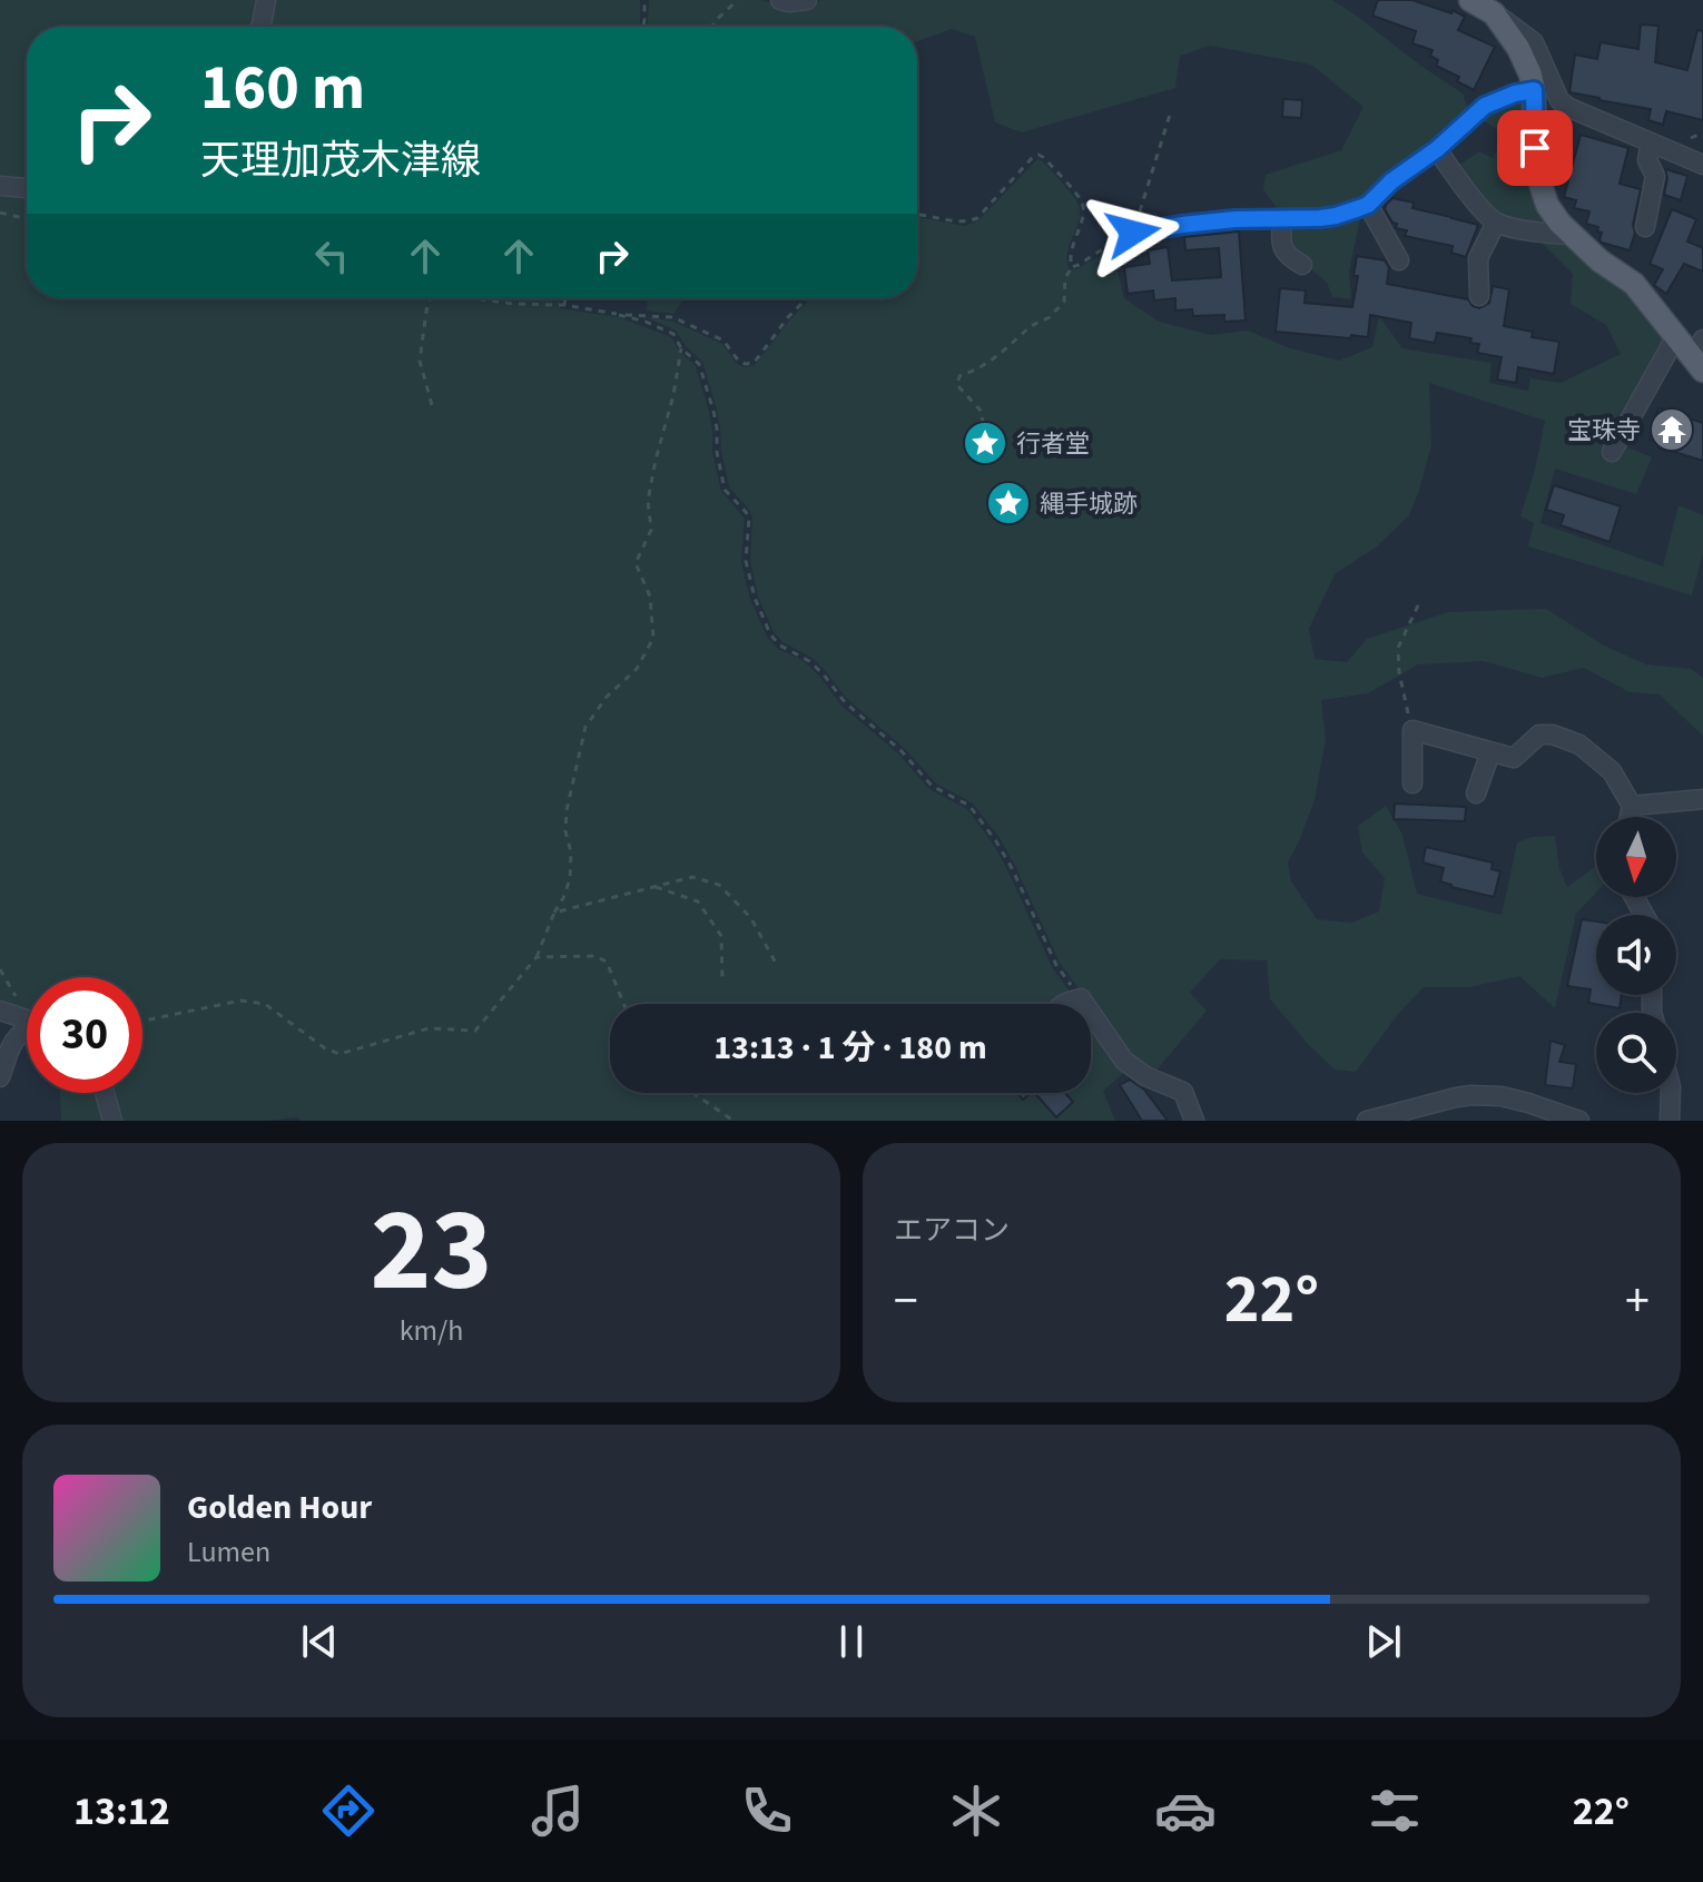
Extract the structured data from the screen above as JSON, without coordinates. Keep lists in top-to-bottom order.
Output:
{
  "places": {
    "temple": ["宝珠寺"],
    "place": ["行者堂", "縄手城跡"]
  },
  "north": "bottom",
  "page": {
    "turn": ["160 m", "天理加茂木津線"],
    "limit": "30",
    "trip": "13:13 · 1 分 · 180 m",
    "tile": [
      ["23", "km/h"],
      "エアコン"
    ],
    "heat": ["−", "22°", "+"],
    "song": ["Golden Hour", "Lumen"],
    "tabs": ["13:12", "22°"]
  }
}
